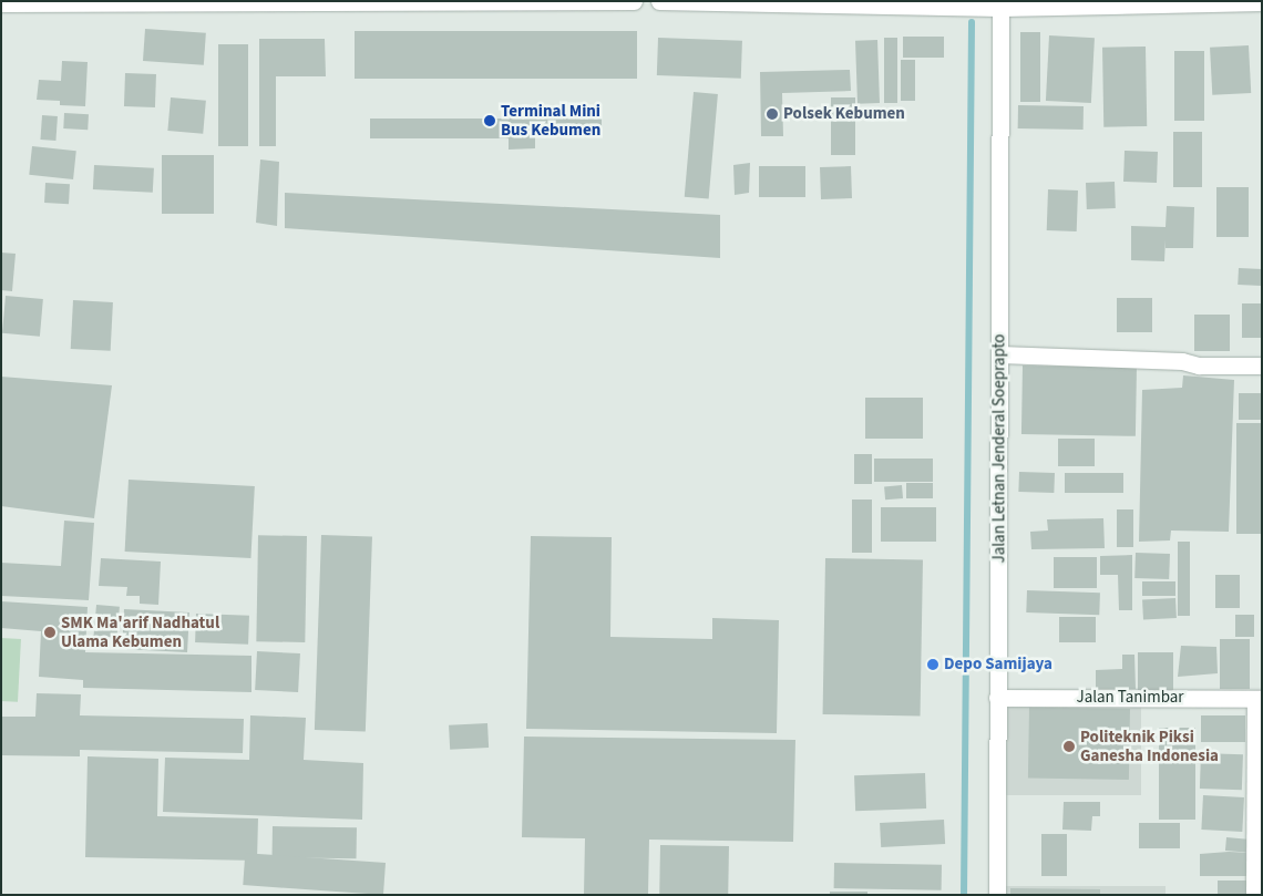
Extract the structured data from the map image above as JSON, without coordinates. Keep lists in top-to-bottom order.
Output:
{
  "streets": {
    "street": ["Jalan Letnan Jenderal Soeprapto", "Jalan Tanimbar"]
  },
  "crossings": [
    ["Jalan Letnan Jenderal Soeprapto", "Jalan Tanimbar"]
  ],
  "places": [
    "Polsek Kebumen",
    "Terminal Mini Bus Kebumen",
    "SMK Ma'arif Nadhatul Ulama Kebumen",
    "Depo Samijaya",
    "Politeknik Piksi Ganesha Indonesia"
  ]
}
